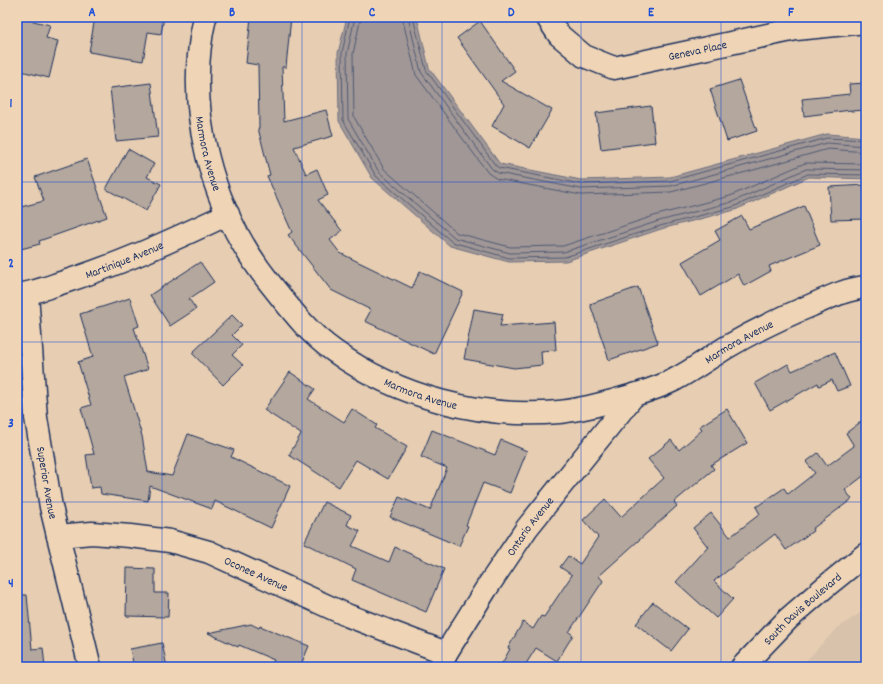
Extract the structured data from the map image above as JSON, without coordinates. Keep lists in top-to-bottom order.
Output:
{
  "streets": {
    "street": [
      "Geneva Place",
      "Marmora Avenue",
      "Martinique Avenue",
      "Superior Avenue",
      "Ontario Avenue",
      "Oconee Avenue",
      "South Davis Boulevard"
    ]
  },
  "crossings": [
    ["Marmora Avenue", "Martinique Avenue"],
    ["Marmora Avenue", "Ontario Avenue"],
    ["Martinique Avenue", "Superior Avenue"],
    ["Superior Avenue", "Oconee Avenue"],
    ["Ontario Avenue", "Oconee Avenue"]
  ],
  "grid": {
    "columns": [
      "A",
      "B",
      "C",
      "D",
      "E",
      "F"
    ],
    "rows": [
      "1",
      "2",
      "3",
      "4"
    ]
  }
}
